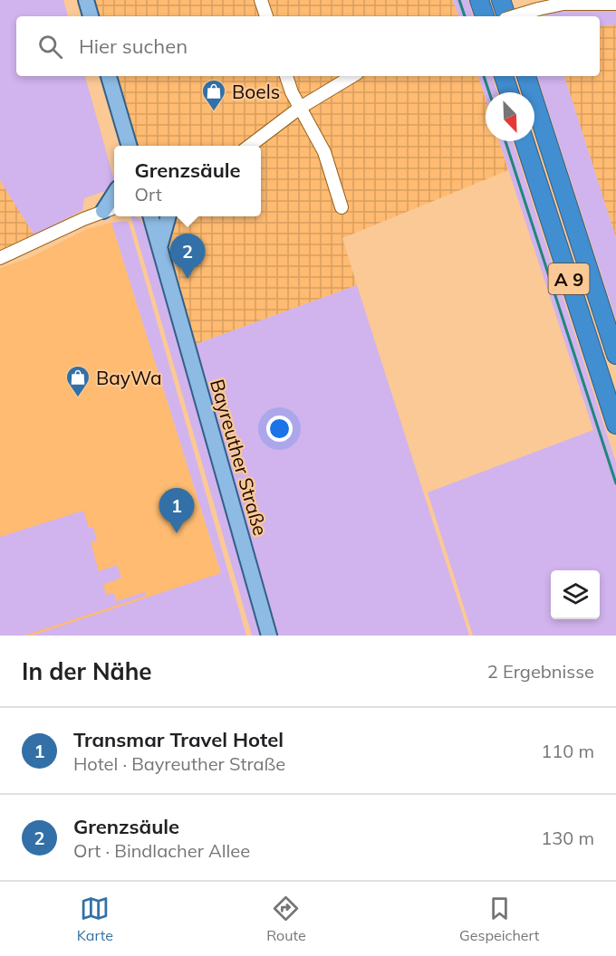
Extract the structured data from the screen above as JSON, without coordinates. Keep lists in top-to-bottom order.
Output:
{
  "streets": {
    "highway": ["A 9"],
    "main road": ["Bayreuther Straße"]
  },
  "places": {
    "shop": ["Boels", "BayWa"]
  },
  "north": "bottom right",
  "page": {
    "search": "Hier suchen",
    "popup": ["Grenzsäule", "Ort"],
    "pins": ["2", "1"],
    "heading": ["In der Nähe", "2 Ergebnisse"],
    "list": [
      {
        "mark": "1",
        "name": "Transmar Travel Hotel",
        "note": "Hotel · Bayreuther Straße",
        "value": "110 m"
      },
      {
        "mark": "2",
        "name": "Grenzsäule",
        "note": "Ort · Bindlacher Allee",
        "value": "130 m"
      }
    ],
    "nav": ["Karte", "Route", "Gespeichert"]
  }
}
